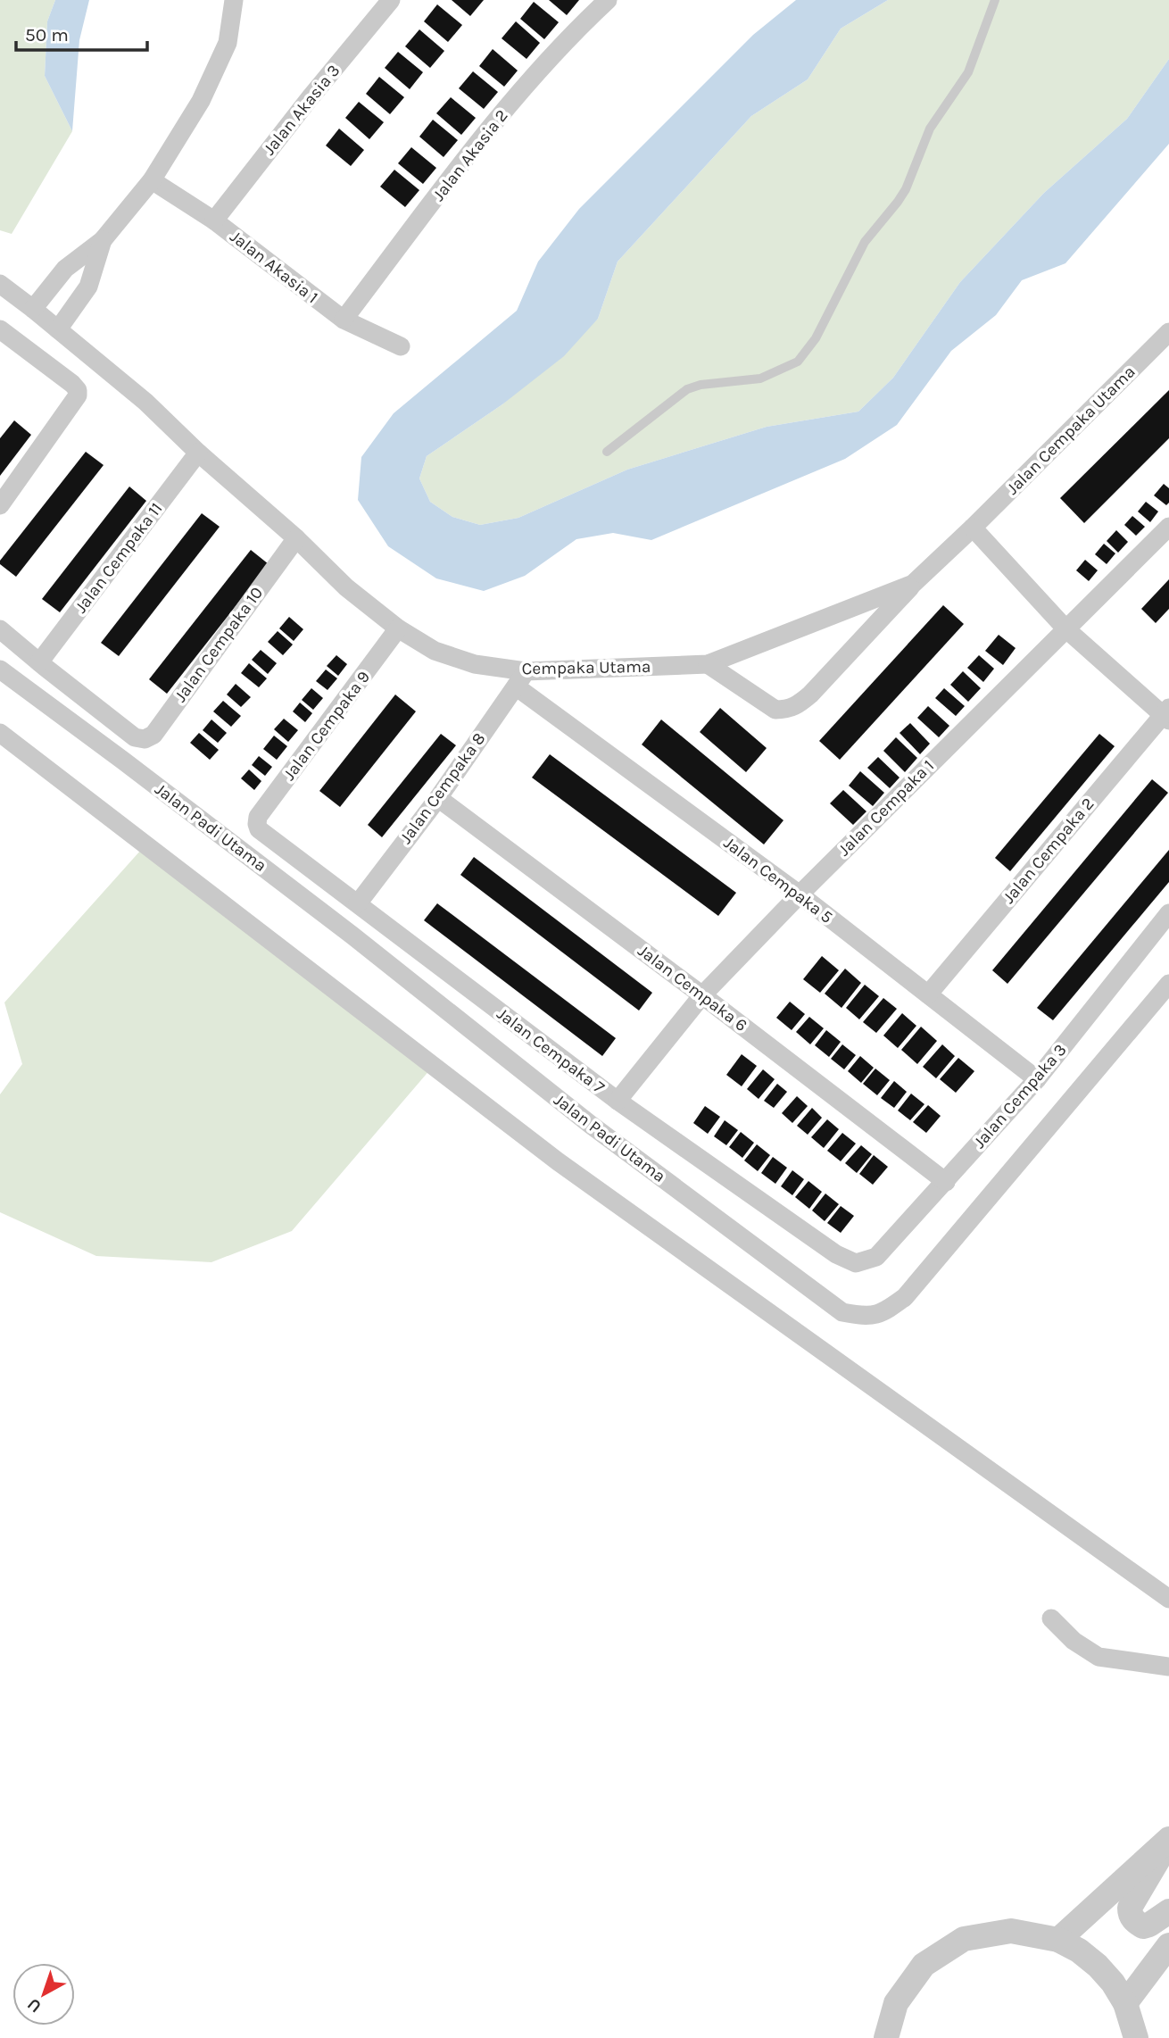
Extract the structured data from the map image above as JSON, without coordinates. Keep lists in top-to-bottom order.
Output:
{
  "streets": {
    "street": [
      "Jalan Akasia 3",
      "Jalan Akasia 2",
      "Jalan Akasia 1",
      "Jalan Cempaka Utama",
      "Jalan Cempaka 11",
      "Jalan Cempaka 10",
      "Cempaka Utama",
      "Jalan Cempaka 9",
      "Jalan Cempaka 8",
      "Jalan Cempaka 1",
      "Jalan Padi Utama",
      "Jalan Cempaka 2",
      "Jalan Cempaka 5",
      "Jalan Cempaka 6",
      "Jalan Cempaka 7",
      "Jalan Cempaka 3"
    ]
  },
  "crossings": [
    ["Jalan Akasia 3", "Jalan Akasia 1"],
    ["Jalan Akasia 2", "Jalan Akasia 1"],
    ["Jalan Cempaka Utama", "Cempaka Utama"],
    ["Jalan Cempaka 11", "Jalan Cempaka 10"],
    ["Jalan Cempaka 11", "Cempaka Utama"],
    ["Jalan Cempaka 10", "Cempaka Utama"],
    ["Cempaka Utama", "Jalan Cempaka 9"],
    ["Cempaka Utama", "Jalan Cempaka 8"],
    ["Cempaka Utama", "Jalan Cempaka 5"],
    ["Jalan Cempaka 9", "Jalan Cempaka 7"],
    ["Jalan Cempaka 8", "Jalan Cempaka 5"],
    ["Jalan Cempaka 8", "Jalan Cempaka 6"],
    ["Jalan Cempaka 8", "Jalan Cempaka 7"],
    ["Jalan Cempaka 1", "Jalan Cempaka 5"],
    ["Jalan Cempaka 1", "Jalan Cempaka 6"],
    ["Jalan Cempaka 1", "Jalan Cempaka 7"],
    ["Jalan Cempaka 2", "Jalan Cempaka 5"],
    ["Jalan Cempaka 5", "Jalan Cempaka 3"],
    ["Jalan Cempaka 6", "Jalan Cempaka 3"],
    ["Jalan Cempaka 7", "Jalan Cempaka 3"]
  ],
  "scale_bar": "50 m",
  "north": "bottom left"
}
